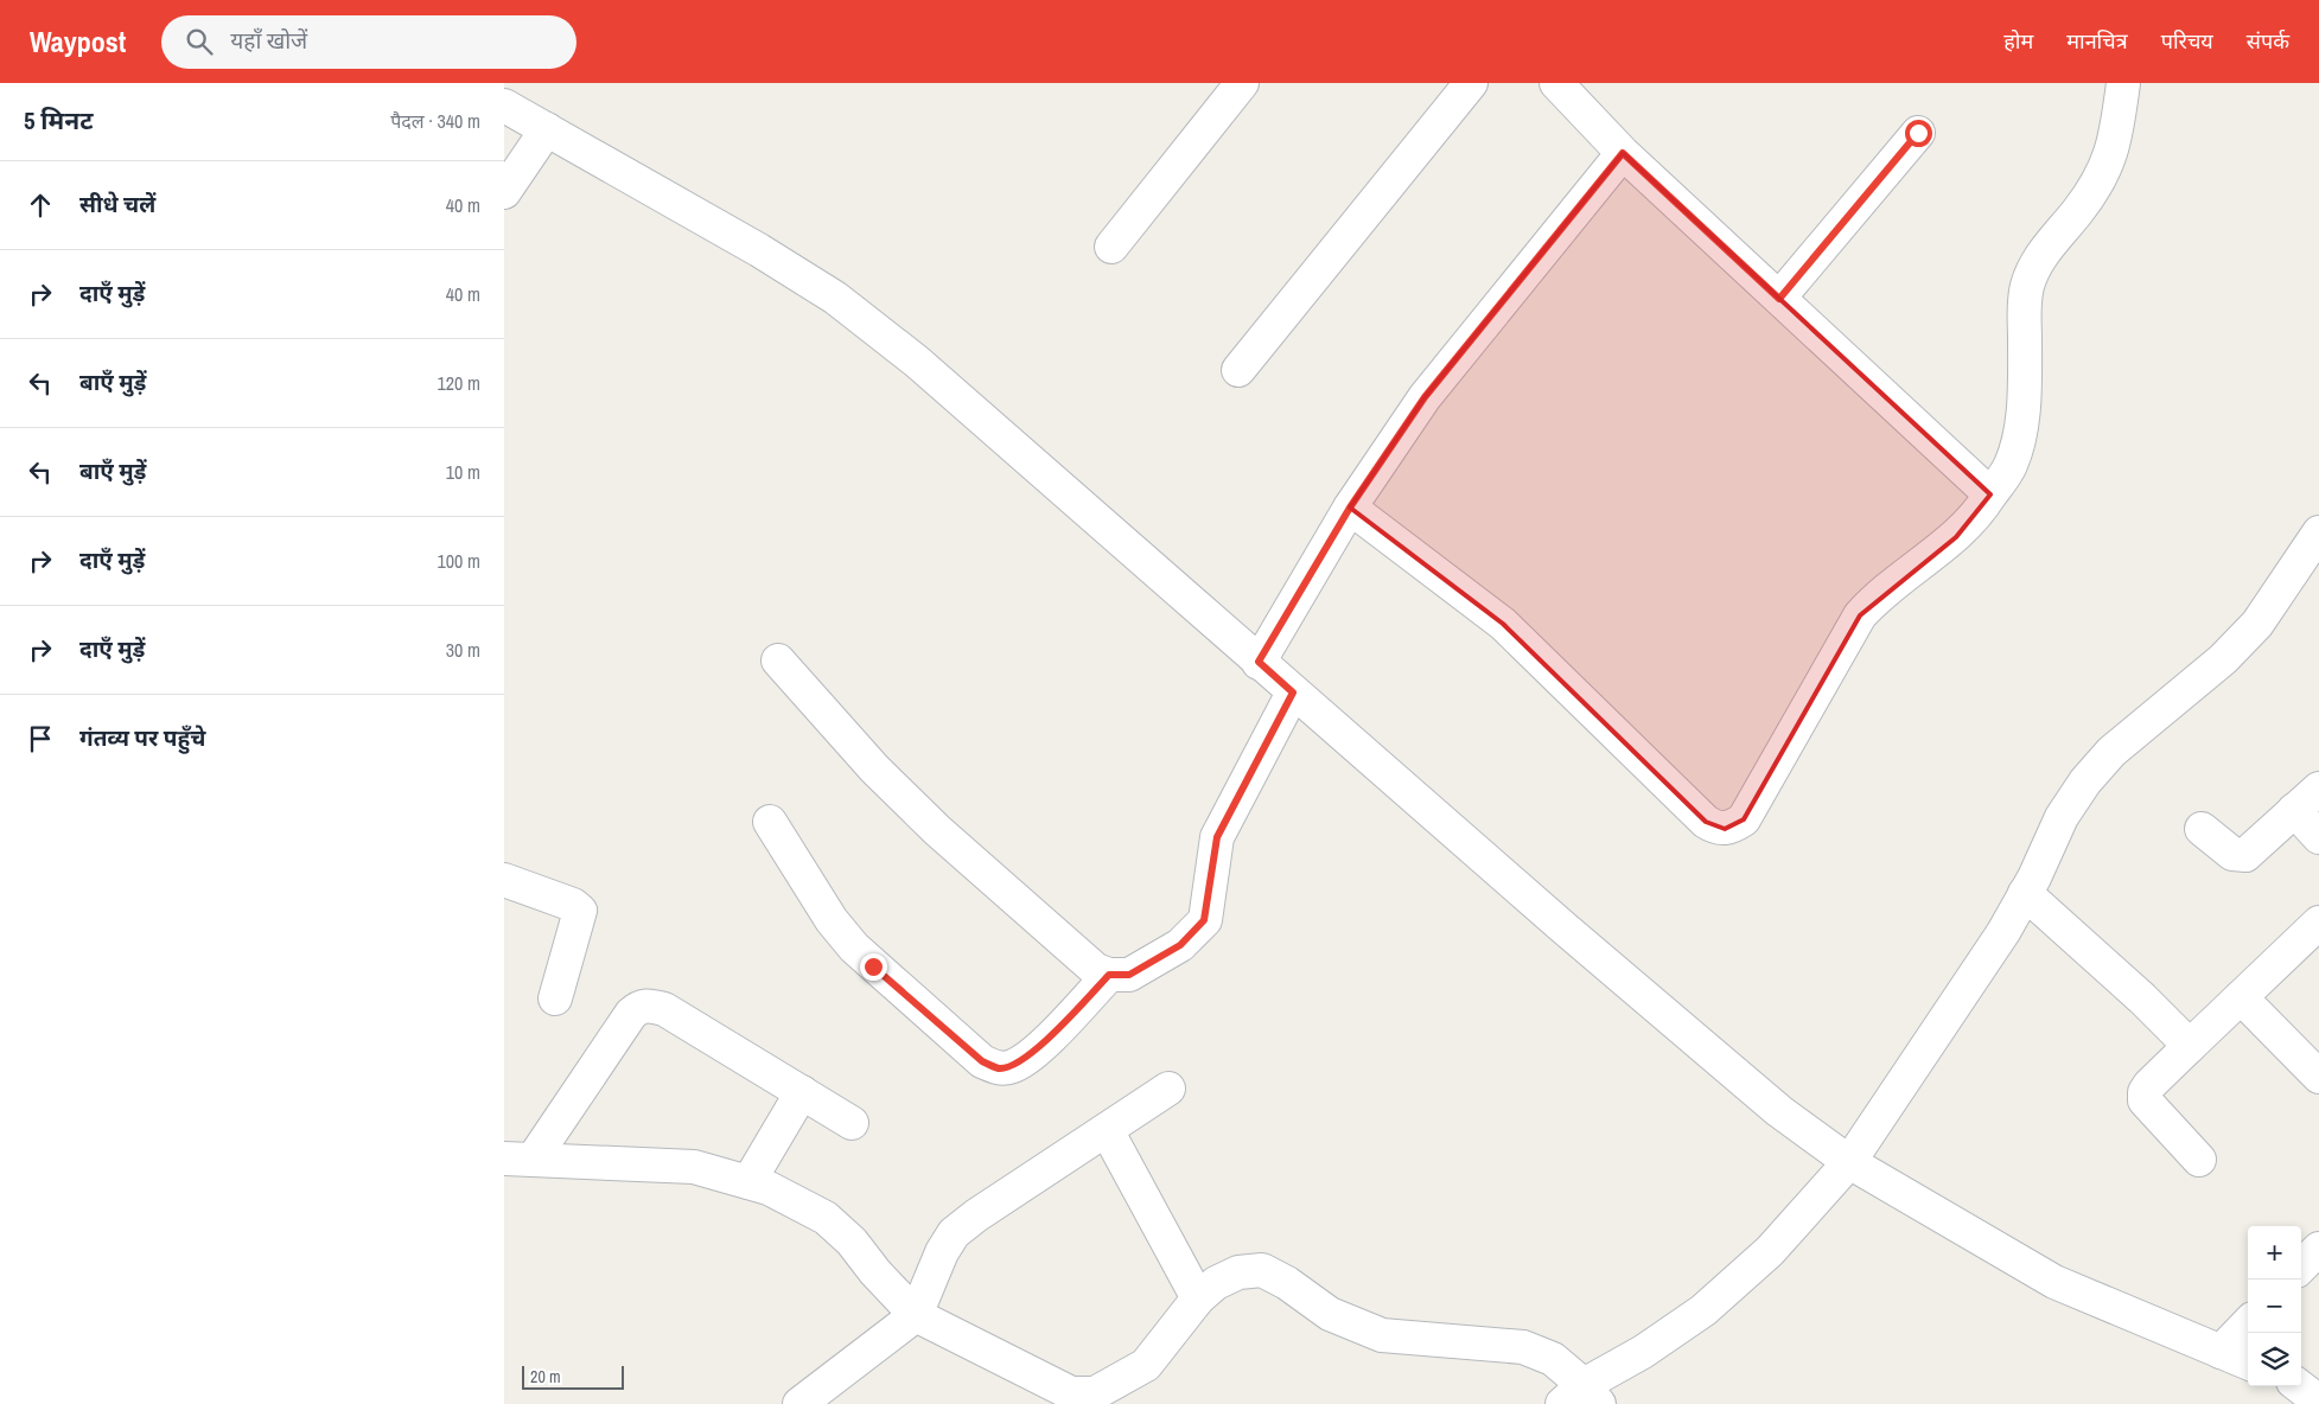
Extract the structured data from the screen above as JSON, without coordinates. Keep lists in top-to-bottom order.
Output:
{
  "scale_bar": "20 m",
  "page": {
    "header": "Waypost",
    "search": "यहाँ खोजें",
    "nav": [
      "होम",
      "मानचित्र",
      "परिचय",
      "संपर्क"
    ],
    "heading": ["5 मिनट", "पैदल · 340 m"],
    "list": [
      ["सीधे चलें", "40 m"],
      ["दाएँ मुड़ें", "40 m"],
      ["बाएँ मुड़ें", "120 m"],
      ["बाएँ मुड़ें", "10 m"],
      ["दाएँ मुड़ें", "100 m"],
      ["दाएँ मुड़ें", "30 m"],
      "गंतव्य पर पहुँचे"
    ],
    "map_buttons": ["+", "−"],
    "scale": "20 m"
  }
}
